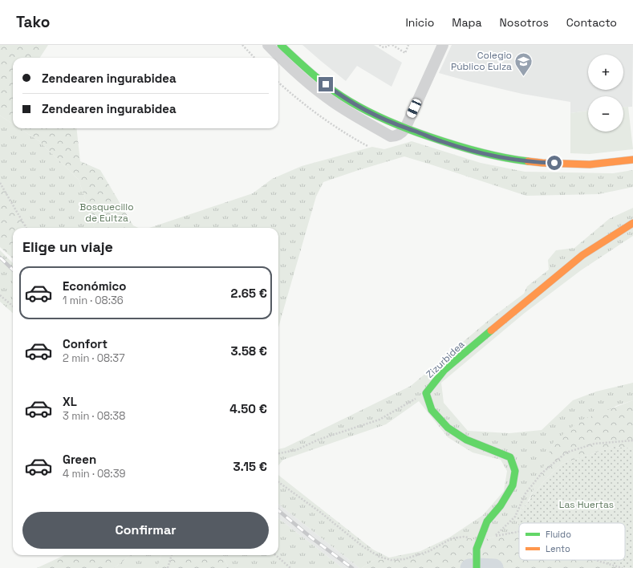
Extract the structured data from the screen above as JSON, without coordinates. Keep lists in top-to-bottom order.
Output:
{
  "streets": {
    "street": ["Zizurbidea"]
  },
  "parks": ["Bosquecillo de Eultza", "Las Huertas"],
  "places": {
    "school or university": ["Colegio Público Eulza"]
  },
  "legend": ["Fluido", "Lento"],
  "page": {
    "header": "Tako",
    "nav": [
      "Inicio",
      "Mapa",
      "Nosotros",
      "Contacto"
    ],
    "map_buttons": ["+", "−"],
    "banner": ["Zendearen ingurabidea", "Zendearen ingurabidea"],
    "heading": "Elige un viaje",
    "list": [
      {
        "name": "Económico",
        "note": "1 min · 08:36",
        "value": "2.65 €"
      },
      {
        "name": "Confort",
        "note": "2 min · 08:37",
        "value": "3.58 €"
      },
      {
        "name": "XL",
        "note": "3 min · 08:38",
        "value": "4.50 €"
      },
      {
        "name": "Green",
        "note": "4 min · 08:39",
        "value": "3.15 €"
      }
    ],
    "buttons": "Confirmar"
  }
}
